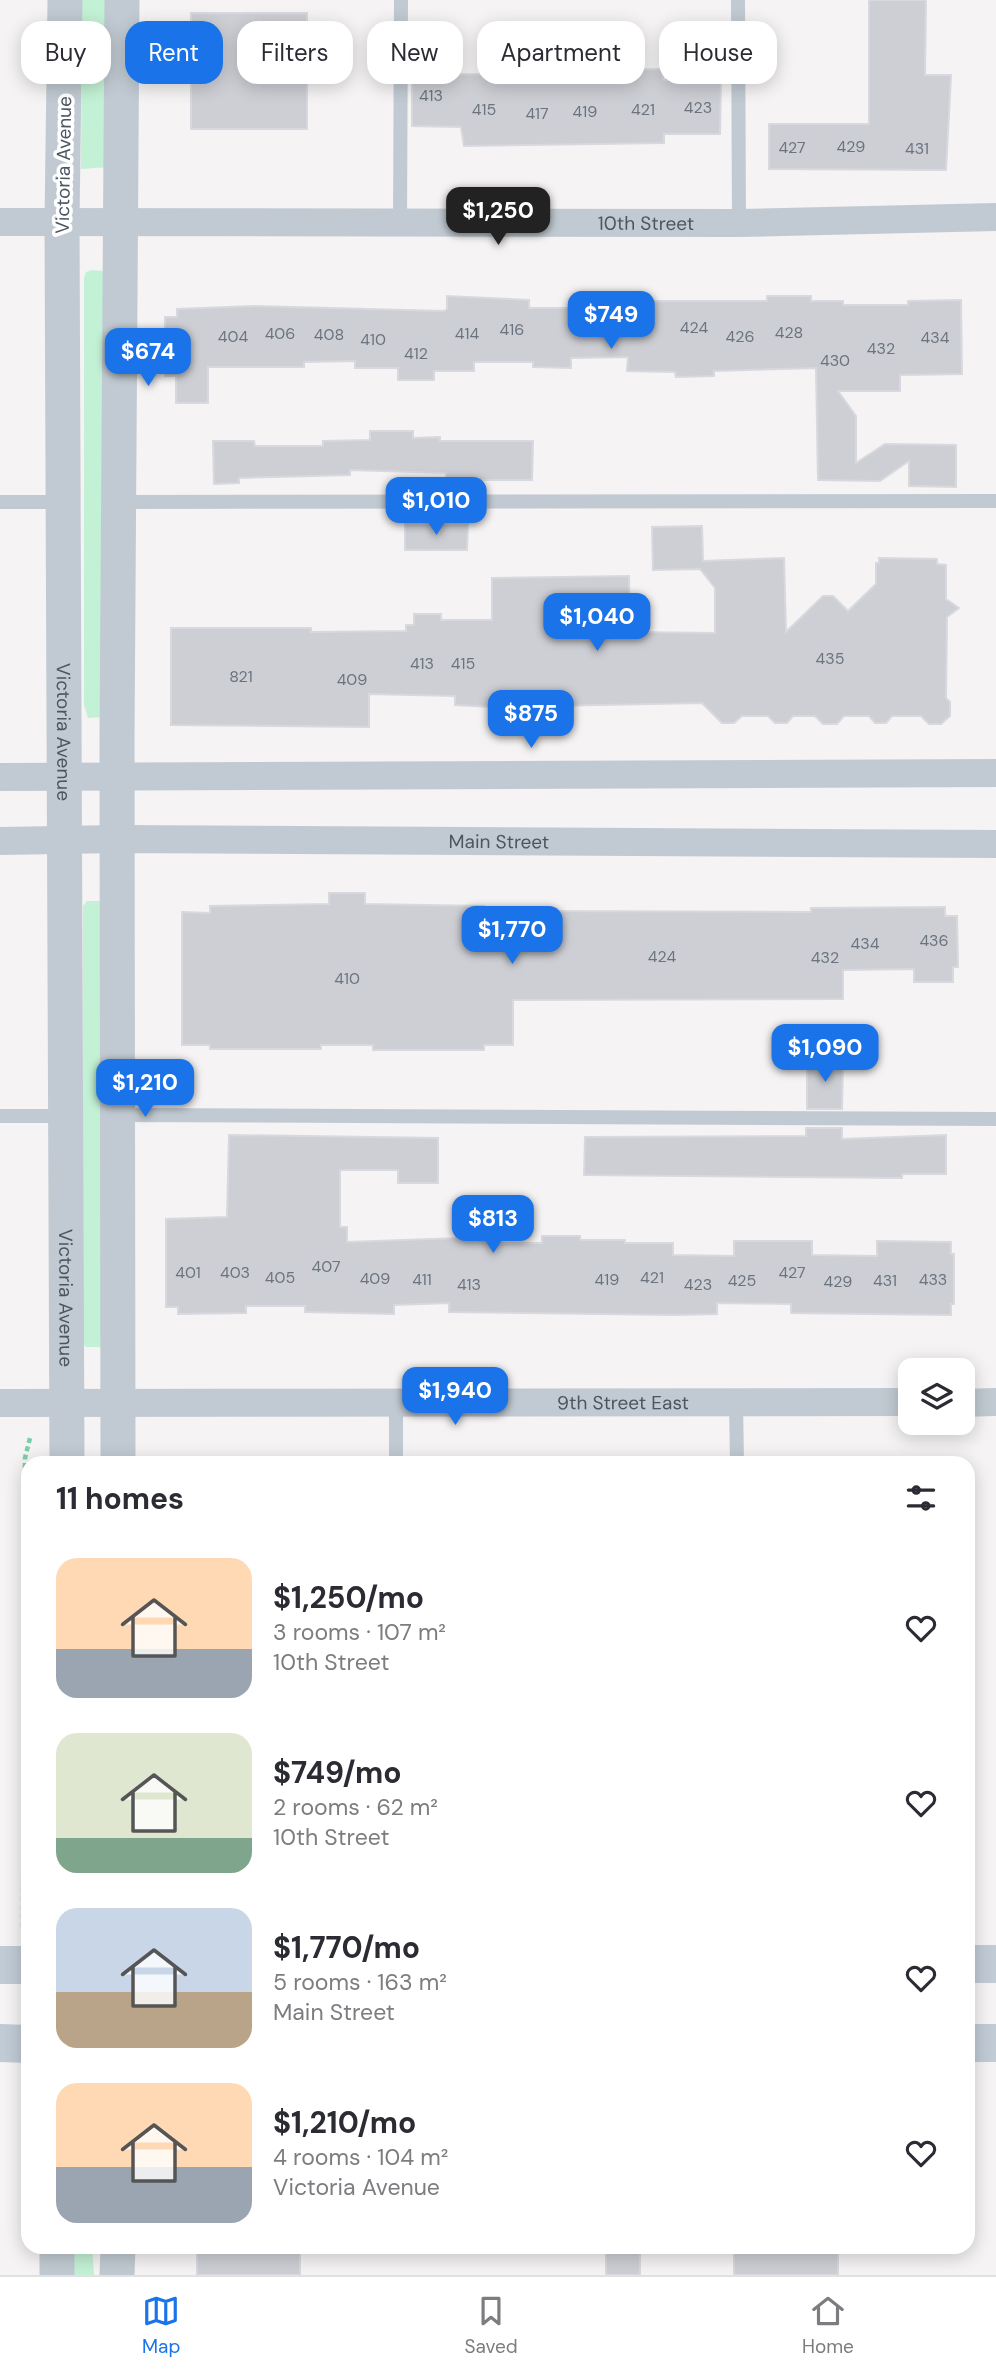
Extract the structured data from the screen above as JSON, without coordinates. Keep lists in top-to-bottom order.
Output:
{
  "streets": {
    "street": [
      "Victoria Avenue",
      "10th Street",
      "Main Street",
      "9th Street East"
    ]
  },
  "crossings": [
    ["Victoria Avenue", "10th Street"],
    ["Victoria Avenue", "Main Street"],
    ["Victoria Avenue", "9th Street East"]
  ],
  "house_numbers": [
    "413",
    "423",
    "415",
    "421",
    "419",
    "417",
    "429",
    "427",
    "431",
    "424",
    "416",
    "428",
    "406",
    "414",
    "408",
    "404",
    "426",
    "434",
    "410",
    "432",
    "412",
    "430",
    "435",
    "413",
    "415",
    "821",
    "409",
    "436",
    "434",
    "424",
    "432",
    "410",
    "407",
    "401",
    "403",
    "427",
    "405",
    "421",
    "409",
    "411",
    "419",
    "433",
    "425",
    "431",
    "429",
    "413",
    "423"
  ],
  "page": {
    "chip": [
      "Buy",
      "Rent",
      "Filters",
      "New",
      "Apartment",
      "House"
    ],
    "price": [
      "$1,250",
      "$749",
      "$674",
      "$1,010",
      "$1,040",
      "$875",
      "$1,770",
      "$1,090",
      "$1,210",
      "$813",
      "$1,940"
    ],
    "heading": "11 homes",
    "list": [
      {
        "name": "$1,250/mo",
        "note": "3 rooms · 107 m² · 10th Street"
      },
      {
        "name": "$749/mo",
        "note": "2 rooms · 62 m² · 10th Street"
      },
      {
        "name": "$1,770/mo",
        "note": "5 rooms · 163 m² · Main Street"
      },
      {
        "name": "$1,210/mo",
        "note": "4 rooms · 104 m² · Victoria Avenue"
      }
    ],
    "tabs": ["Map", "Saved", "Home"]
  }
}
